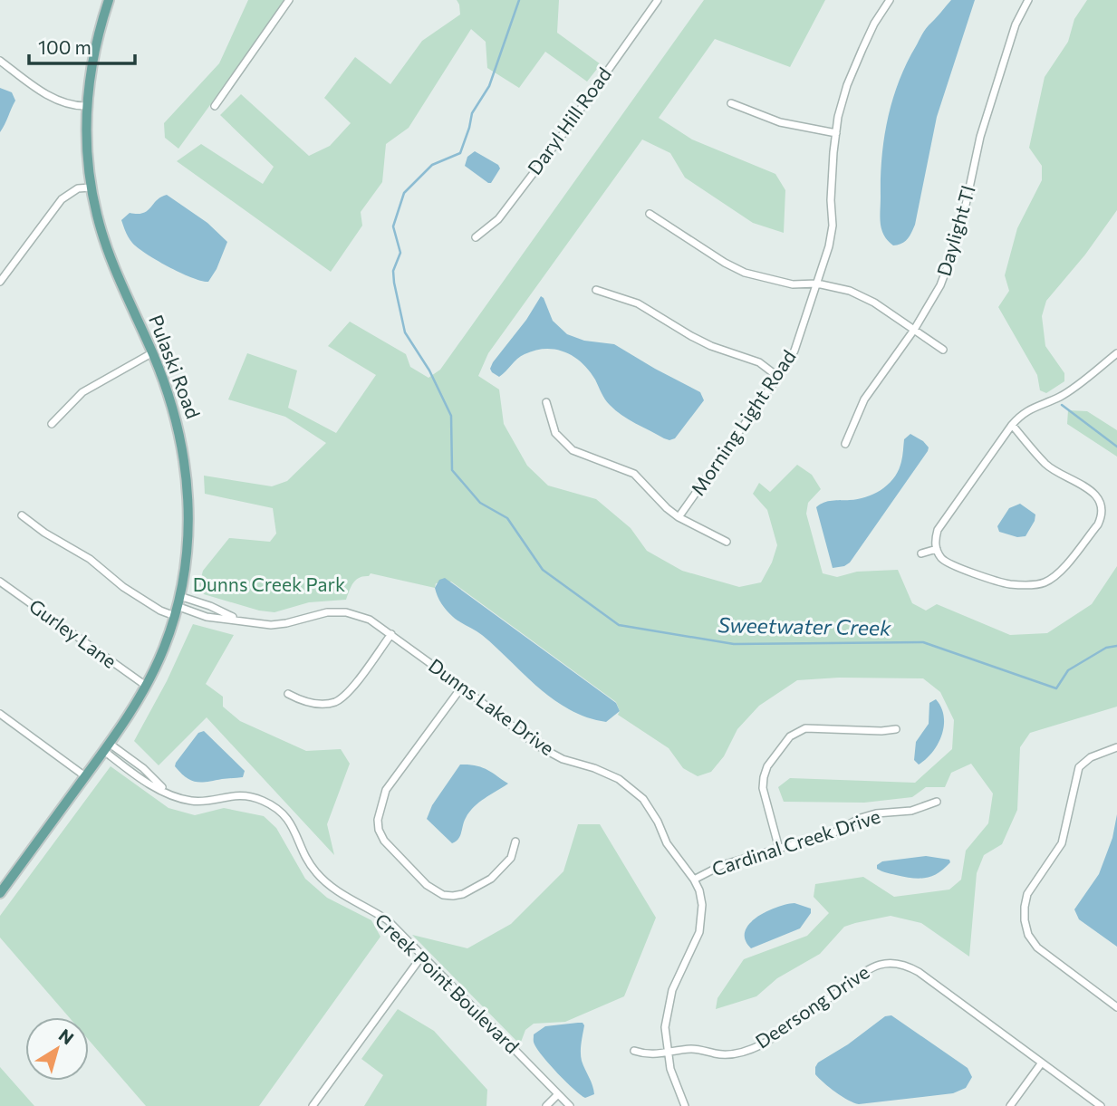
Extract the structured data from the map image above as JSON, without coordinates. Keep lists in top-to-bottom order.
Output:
{
  "streets": {
    "main road": ["Pulaski Road"],
    "street": [
      "Daryl Hill Road",
      "Daylight Tl",
      "Morning Light Road",
      "Gurley Lane",
      "Dunns Lake Drive",
      "Cardinal Creek Drive",
      "Creek Point Boulevard",
      "Deersong Drive"
    ]
  },
  "crossings": [
    ["Pulaski Road", "Gurley Lane"],
    ["Pulaski Road", "Creek Point Boulevard"],
    ["Dunns Lake Drive", "Cardinal Creek Drive"],
    ["Dunns Lake Drive", "Deersong Drive"]
  ],
  "water": ["Sweetwater Creek"],
  "parks": ["Dunns Creek Park"],
  "scale_bar": "100 m",
  "north": "top right"
}
